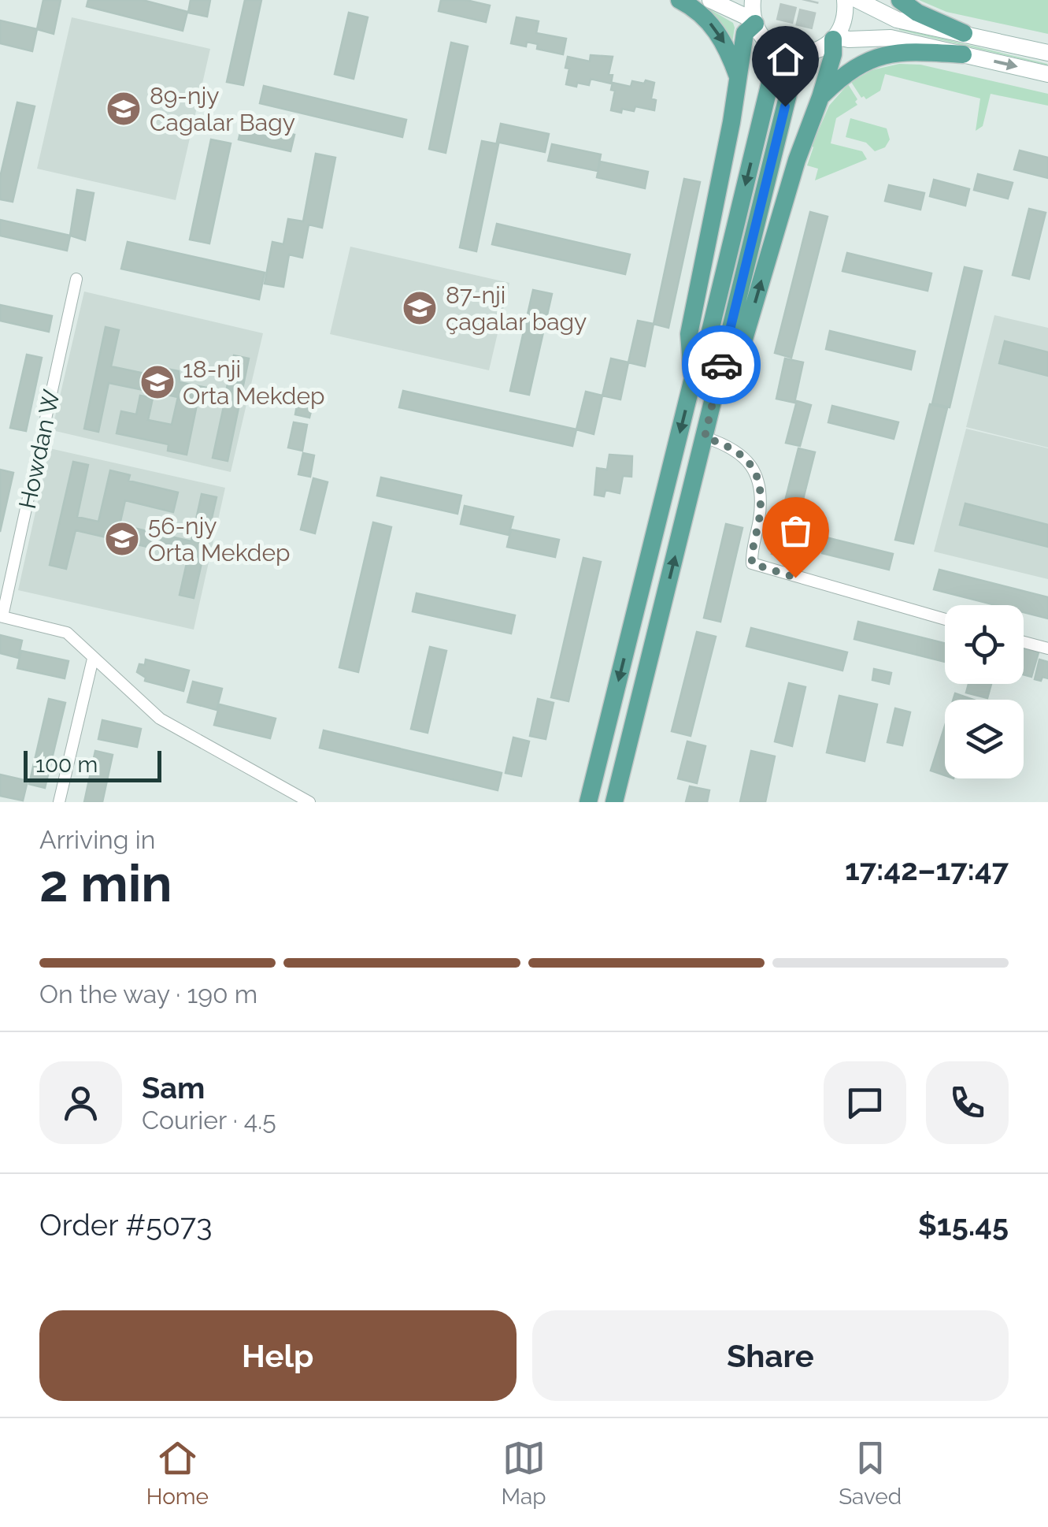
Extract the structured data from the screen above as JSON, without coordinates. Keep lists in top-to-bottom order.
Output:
{
  "streets": {
    "street": ["Howdan W"]
  },
  "places": {
    "school or university": [
      "89-njy Cagalar Bagy",
      "87-nji çagalar bagy",
      "18-nji Orta Mekdep",
      "56-njy Orta Mekdep"
    ]
  },
  "scale_bar": "100 m",
  "page": {
    "scale": "100 m",
    "heading": ["2 min", "Arriving in", "17:42–17:47"],
    "panel": [
      "Sam",
      "Courier · 4.5",
      "Order #5073",
      "$15.45"
    ],
    "bar": "On the way · 190 m",
    "buttons": ["Help", "Share"],
    "tabs": ["Home", "Map", "Saved"]
  }
}
